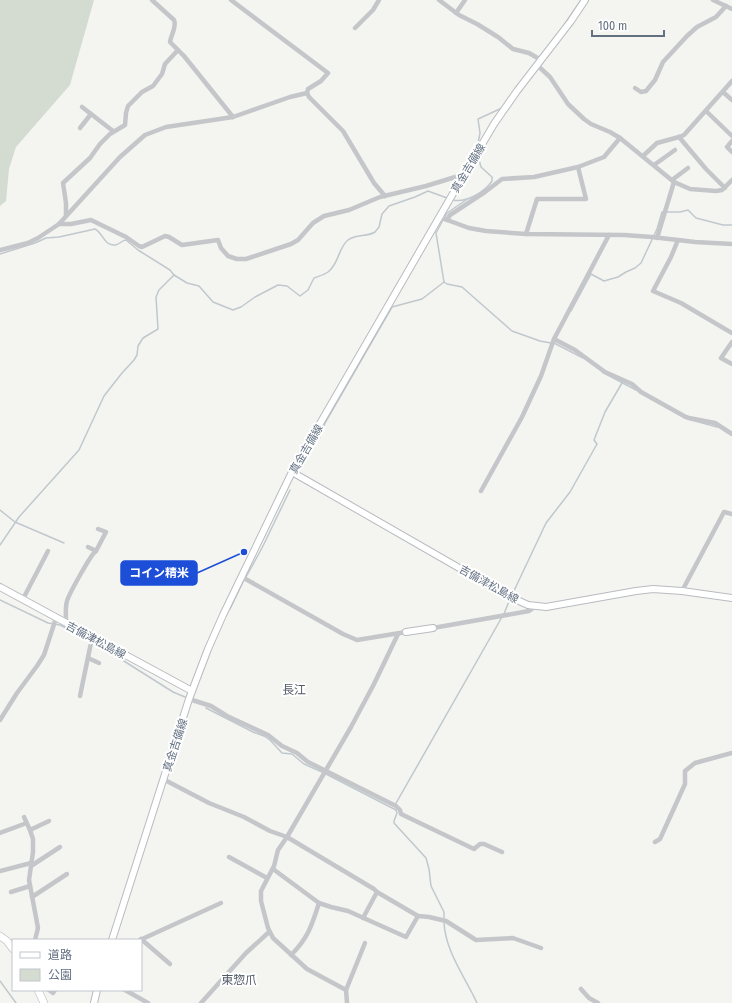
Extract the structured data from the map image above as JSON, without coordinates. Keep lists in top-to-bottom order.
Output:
{
  "streets": {
    "main road": ["真金吉備線", "吉備津松島線"]
  },
  "crossings": [
    ["真金吉備線", "吉備津松島線"]
  ],
  "districts": ["長江", "東惣爪"],
  "places": ["コイン精米"],
  "legend": ["道路", "公園"],
  "scale_bar": "100 m"
}
